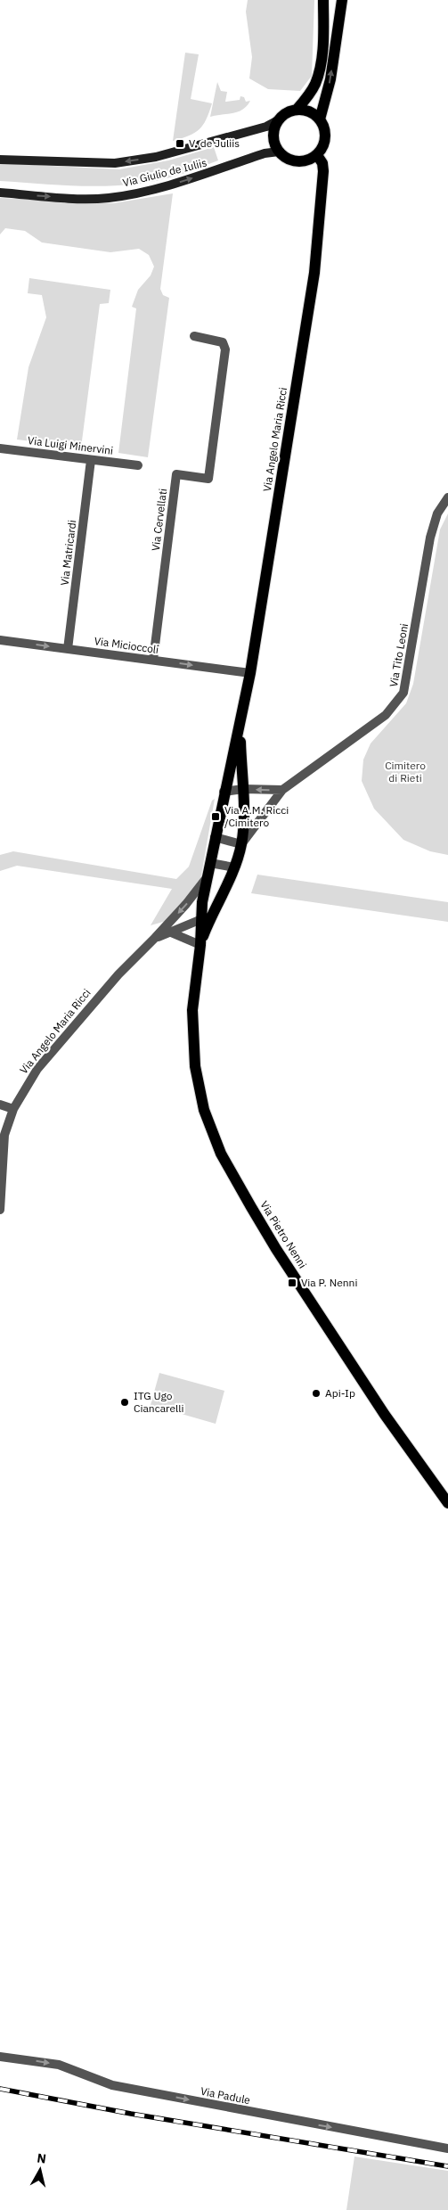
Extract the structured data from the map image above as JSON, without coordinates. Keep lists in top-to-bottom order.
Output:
{
  "streets": {
    "main road": ["Via Giulio de Iuliis", "Via Angelo Maria Ricci", "Via Pietro Nenni"],
    "street": [
      "Via Luigi Minervini",
      "Via Cervellati",
      "Via Matricardi",
      "Via Micioccoli",
      "Via Tito Leoni",
      "Via Padule"
    ]
  },
  "crossings": [
    ["Via Giulio de Iuliis", "Via Angelo Maria Ricci"],
    ["Via Angelo Maria Ricci", "Via Micioccoli"],
    ["Via Angelo Maria Ricci", "Via Tito Leoni"],
    ["Via Angelo Maria Ricci", "Via Pietro Nenni"],
    ["Via Luigi Minervini", "Via Matricardi"],
    ["Via Cervellati", "Via Micioccoli"],
    ["Via Matricardi", "Via Micioccoli"]
  ],
  "one_way": ["Via Micioccoli", "Via Padule"],
  "parks": ["Cimitero di Rieti"],
  "places": {
    "transit": ["V. de Juliis", "Via A.M. Ricci /Cimitero", "Via P. Nenni"],
    "other": ["Api-Ip", "ITG Ugo Ciancarelli"]
  },
  "north": "top"
}
